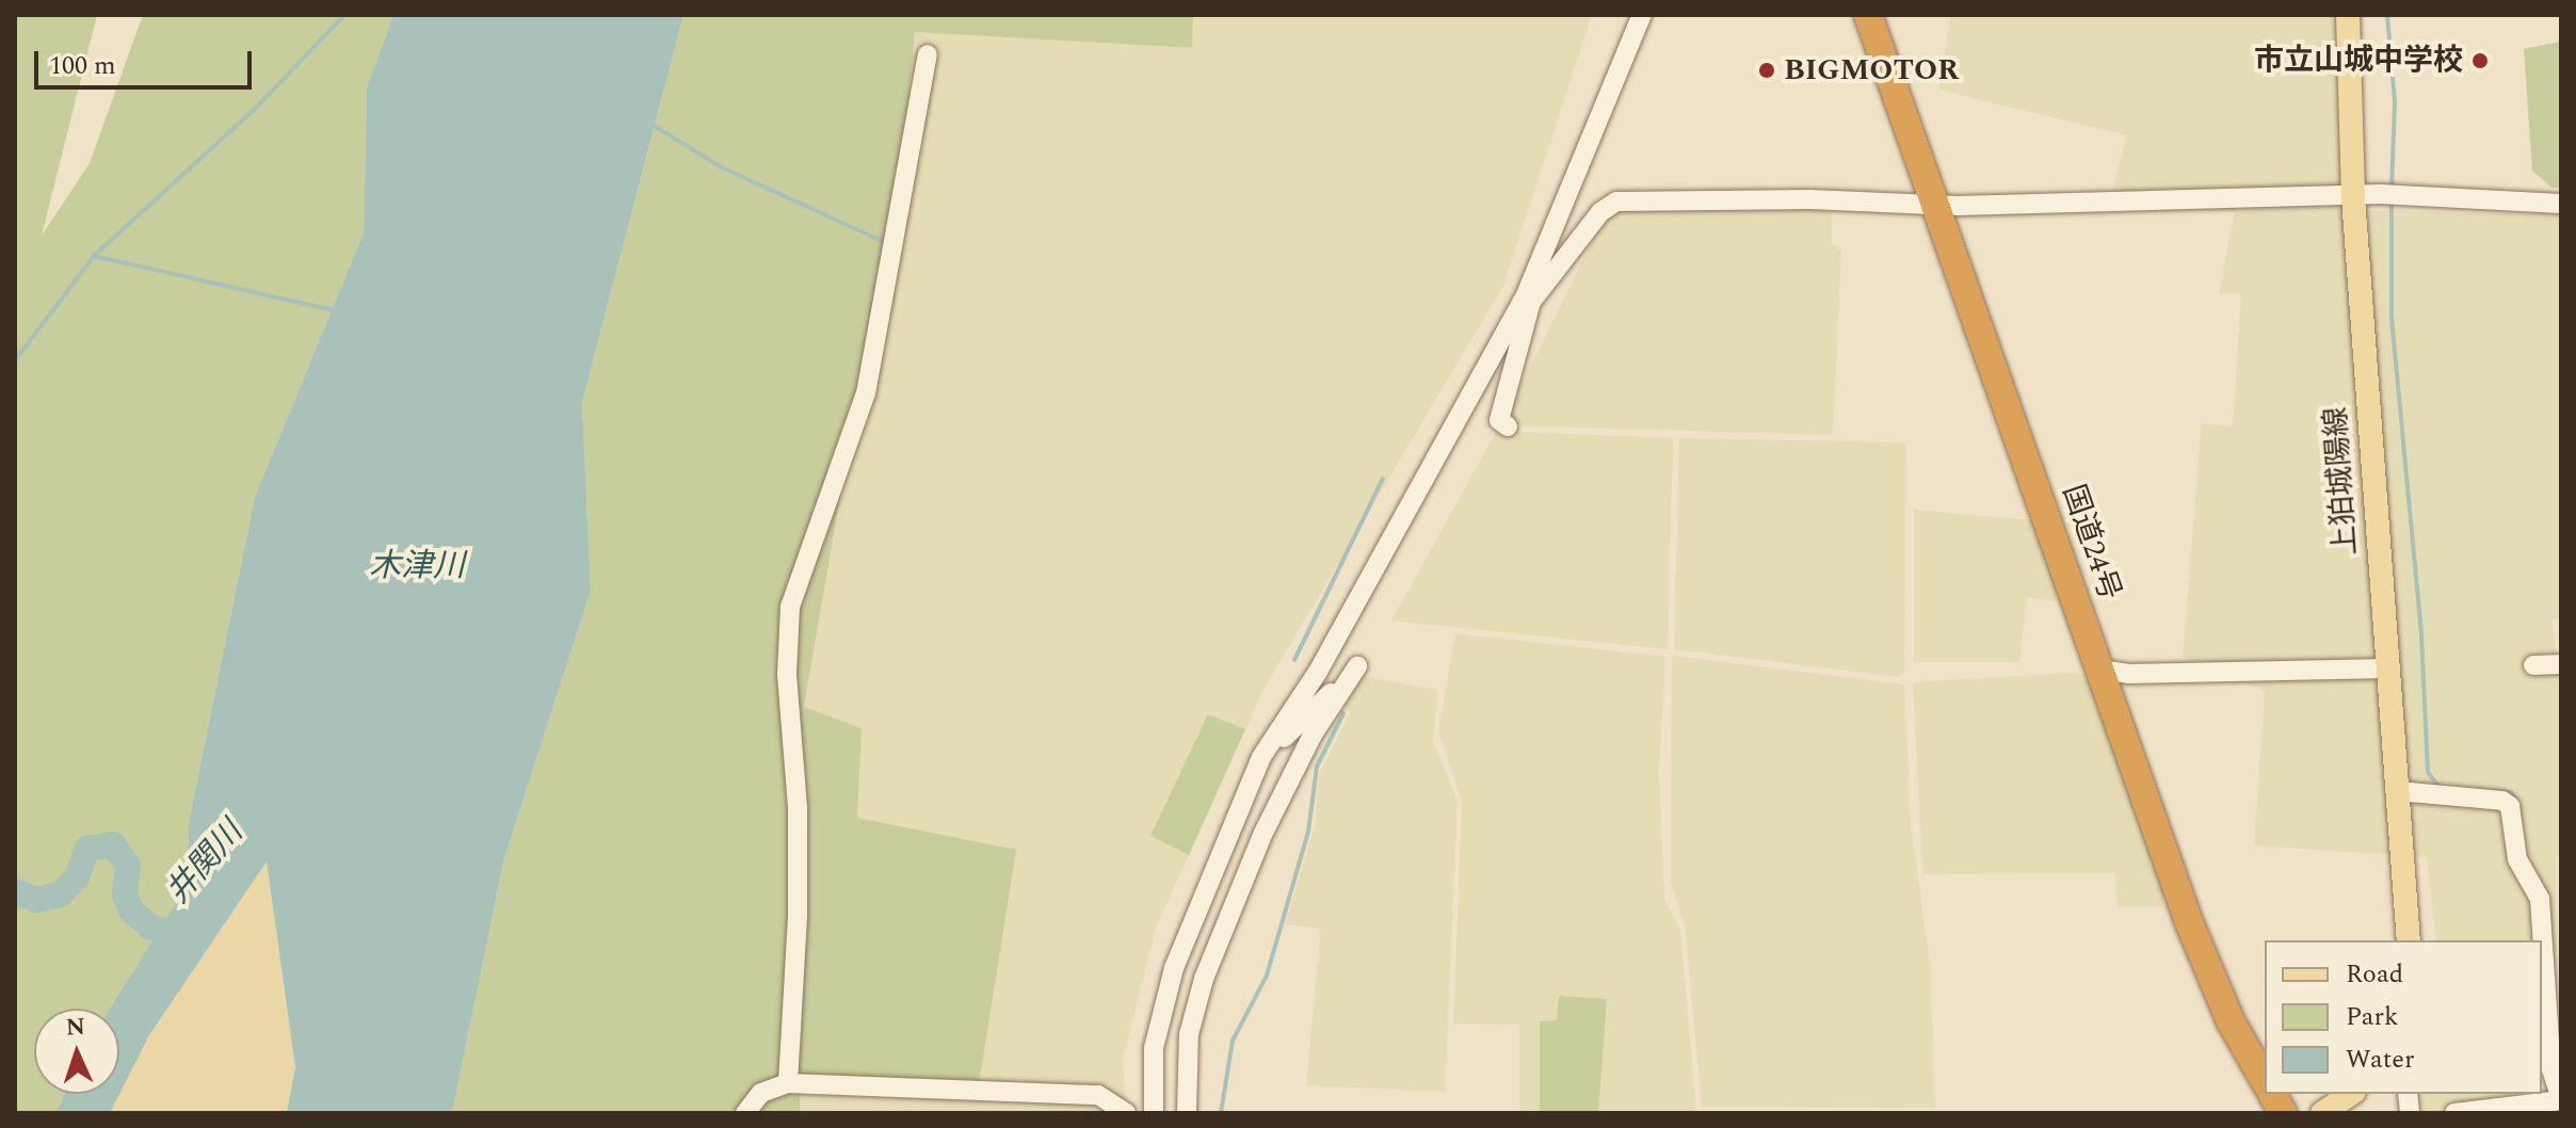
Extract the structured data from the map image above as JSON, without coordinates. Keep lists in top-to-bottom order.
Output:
{
  "streets": {
    "highway": ["国道24号"],
    "main road": ["上狛城陽線"]
  },
  "water": ["木津川", "井関川"],
  "places": ["市立山城中学校", "BIGMOTOR"],
  "legend": ["Road", "Park", "Water"],
  "scale_bar": "100 m",
  "north": "top"
}
